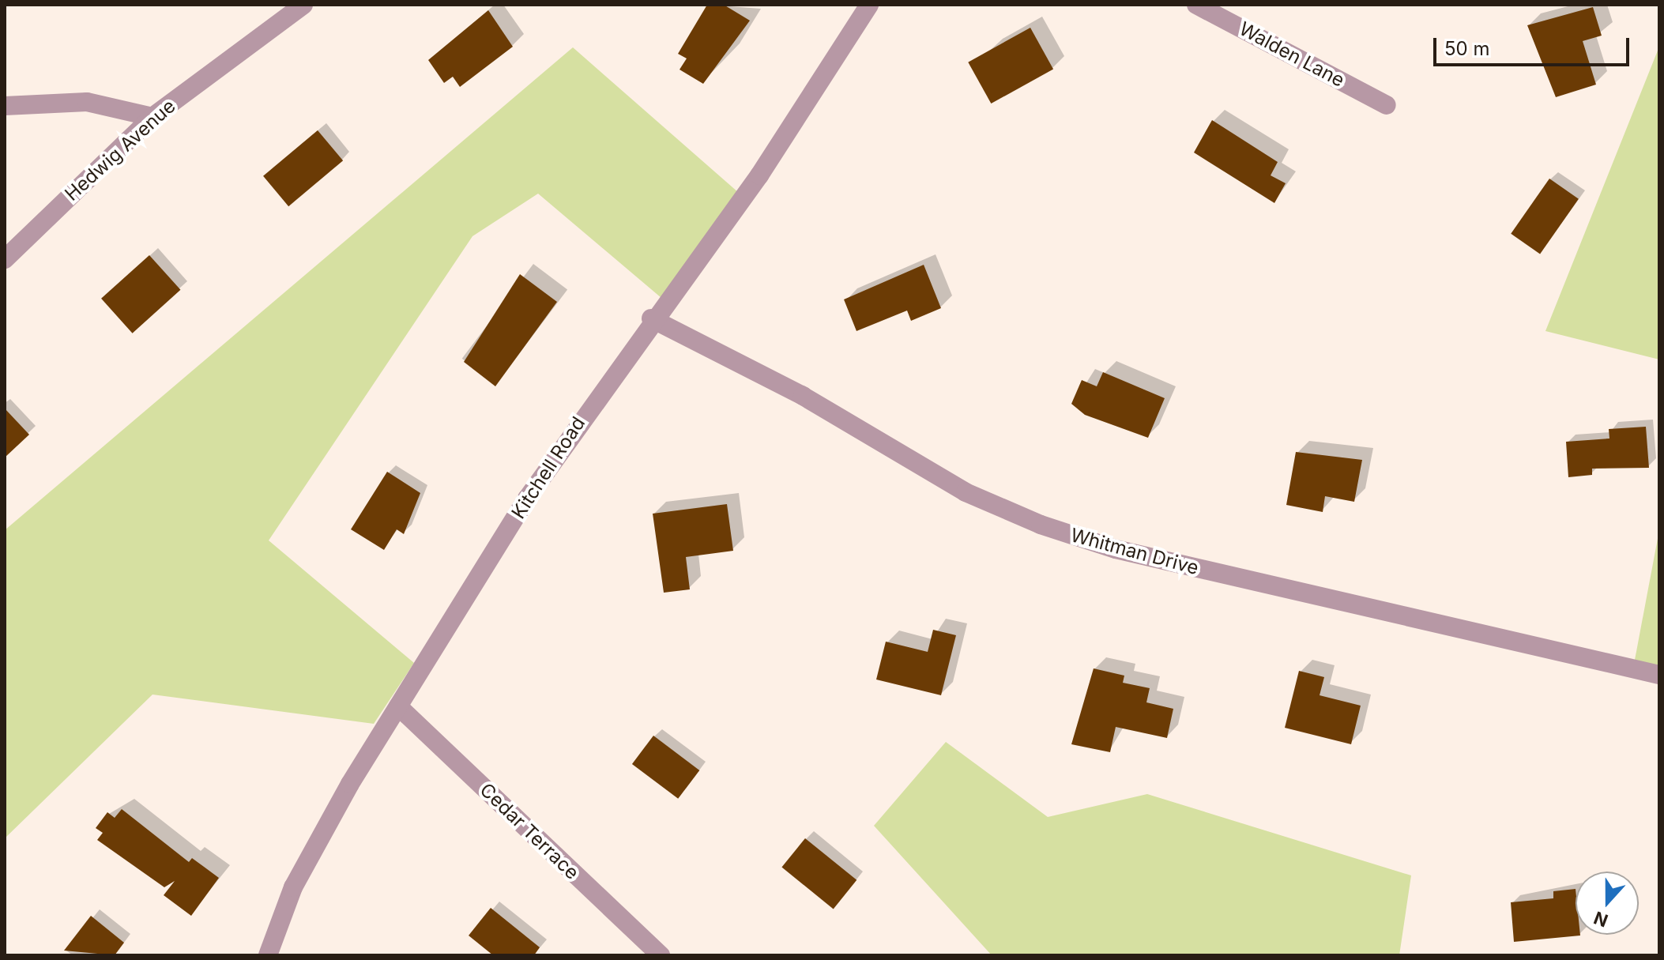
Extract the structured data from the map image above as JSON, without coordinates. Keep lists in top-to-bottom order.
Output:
{
  "streets": {
    "street": [
      "Walden Lane",
      "Hedwig Avenue",
      "Kitchell Road",
      "Whitman Drive",
      "Cedar Terrace"
    ]
  },
  "crossings": [
    ["Kitchell Road", "Whitman Drive"],
    ["Kitchell Road", "Cedar Terrace"]
  ],
  "scale_bar": "50 m",
  "north": "bottom"
}
